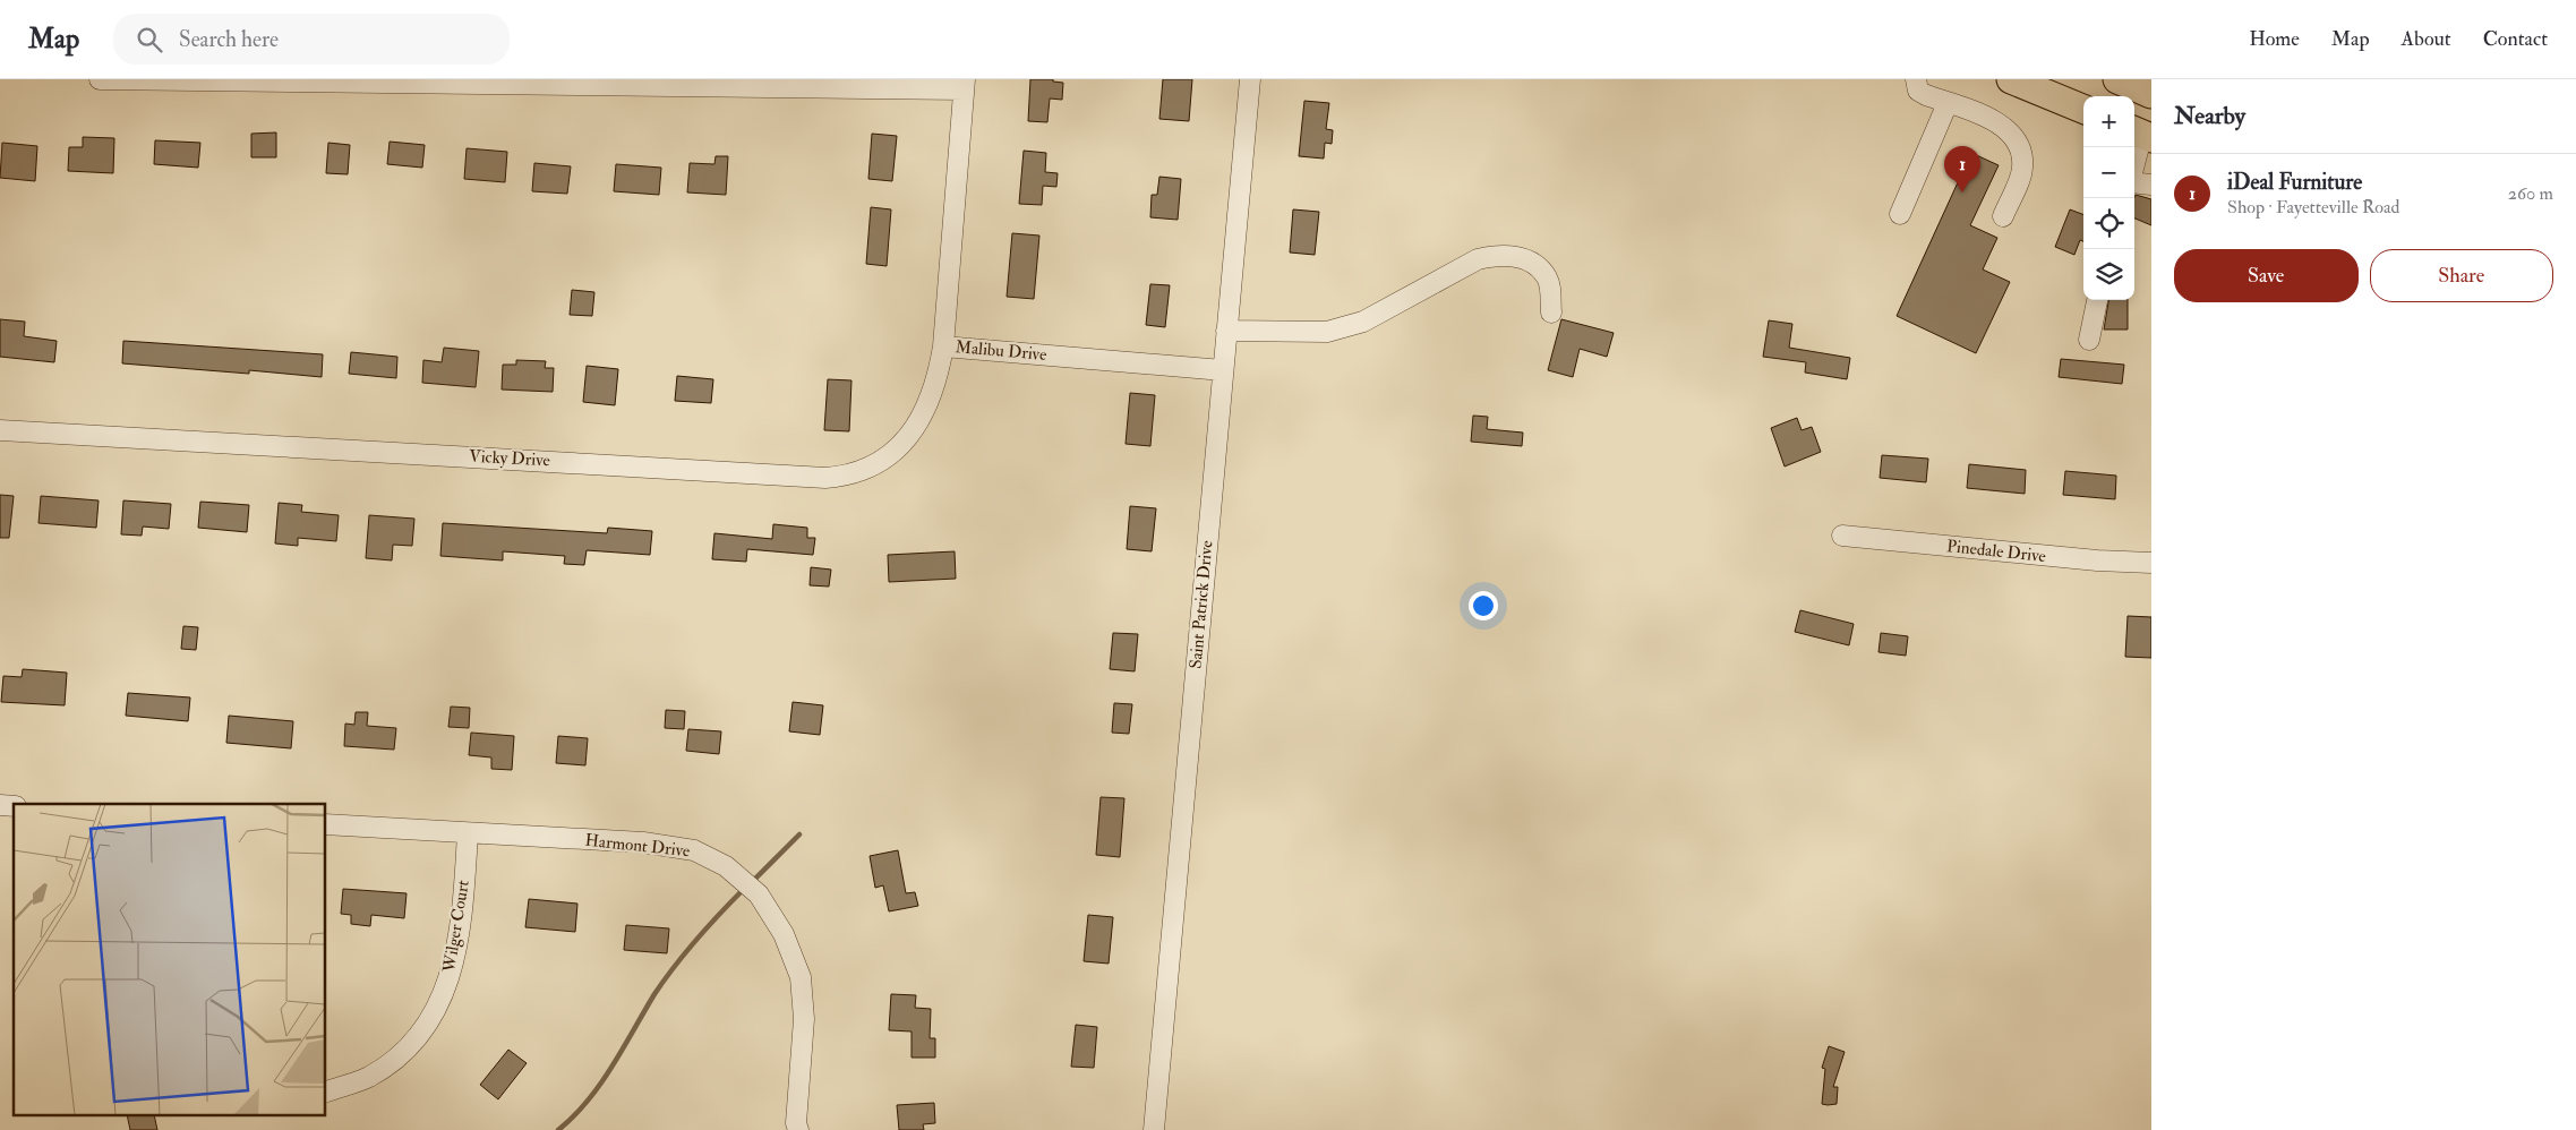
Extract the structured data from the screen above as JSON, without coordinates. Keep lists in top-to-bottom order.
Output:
{
  "streets": {
    "street": [
      "Malibu Drive",
      "Vicky Drive",
      "Pinedale Drive",
      "Saint Patrick Drive",
      "Harmont Drive",
      "Wilger Court"
    ]
  },
  "crossings": [
    ["Malibu Drive", "Vicky Drive"],
    ["Malibu Drive", "Saint Patrick Drive"],
    ["Harmont Drive", "Wilger Court"]
  ],
  "page": {
    "header": "Map",
    "search": "Search here",
    "nav": [
      "Home",
      "Map",
      "About",
      "Contact"
    ],
    "heading": "Nearby",
    "map_buttons": ["+", "−"],
    "pins": "1",
    "list": [
      {
        "mark": "1",
        "name": "iDeal Furniture",
        "note": "Shop · Fayetteville Road",
        "value": "260 m"
      }
    ],
    "buttons": ["Save", "Share"]
  }
}
